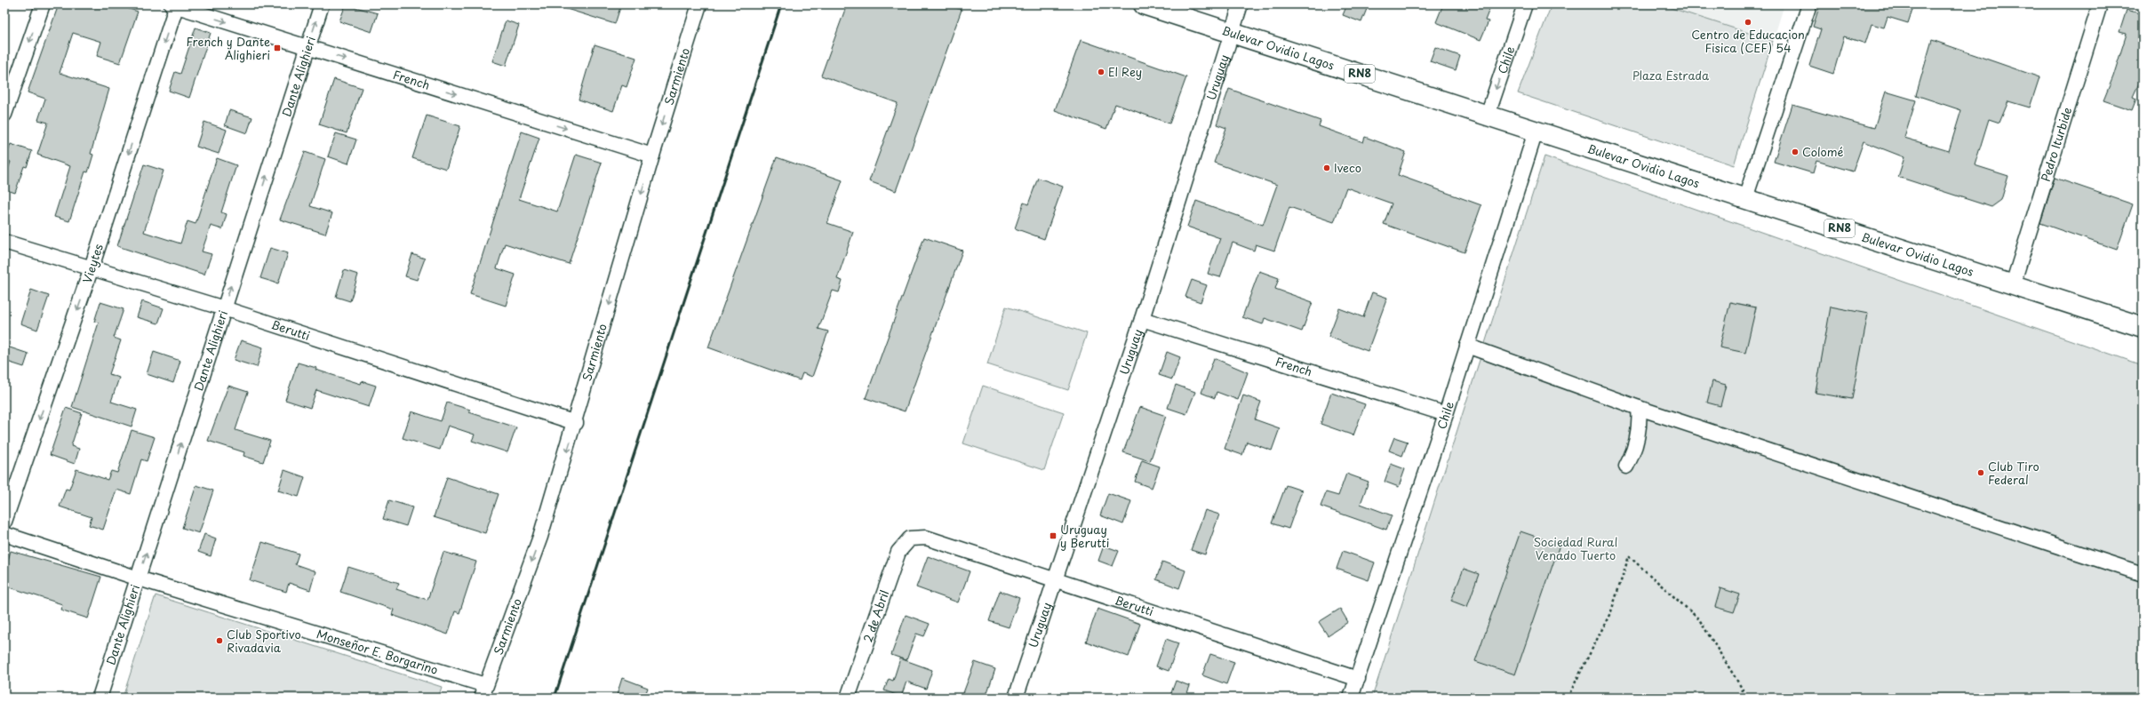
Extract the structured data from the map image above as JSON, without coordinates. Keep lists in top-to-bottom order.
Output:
{
  "streets": {
    "highway": ["Bulevar Ovidio Lagos", "RN8"],
    "street": [
      "Chile",
      "Dante Alighieri",
      "Sarmiento",
      "Uruguay",
      "French",
      "Pedro Iturbide",
      "Vieytes",
      "Berutti",
      "2 de Abril",
      "Monseñor E. Borgarino"
    ]
  },
  "crossings": [
    ["Bulevar Ovidio Lagos", "Chile"],
    ["Bulevar Ovidio Lagos", "Uruguay"],
    ["Bulevar Ovidio Lagos", "Pedro Iturbide"],
    ["Chile", "French"],
    ["Chile", "Berutti"],
    ["Dante Alighieri", "French"],
    ["Dante Alighieri", "Berutti"],
    ["Dante Alighieri", "Monseñor E. Borgarino"],
    ["Sarmiento", "French"],
    ["Sarmiento", "Berutti"],
    ["Sarmiento", "Monseñor E. Borgarino"],
    ["Uruguay", "French"],
    ["Uruguay", "Berutti"],
    ["French", "Vieytes"],
    ["Vieytes", "Berutti"],
    ["Berutti", "2 de Abril"]
  ],
  "one_way": [
    "Dante Alighieri",
    "Sarmiento",
    "French",
    "Vieytes"
  ],
  "parks": ["Plaza Estrada", "Sociedad Rural Venado Tuerto"],
  "places": {
    "other": [
      "Centro de Educacion Fisica (CEF) 54",
      "El Rey",
      "Colomé",
      "Iveco",
      "Club Tiro Federal",
      "Club Sportivo Rivadavia"
    ],
    "transit": ["French y Dante Alighieri", "Uruguay y Berutti"]
  }
}
